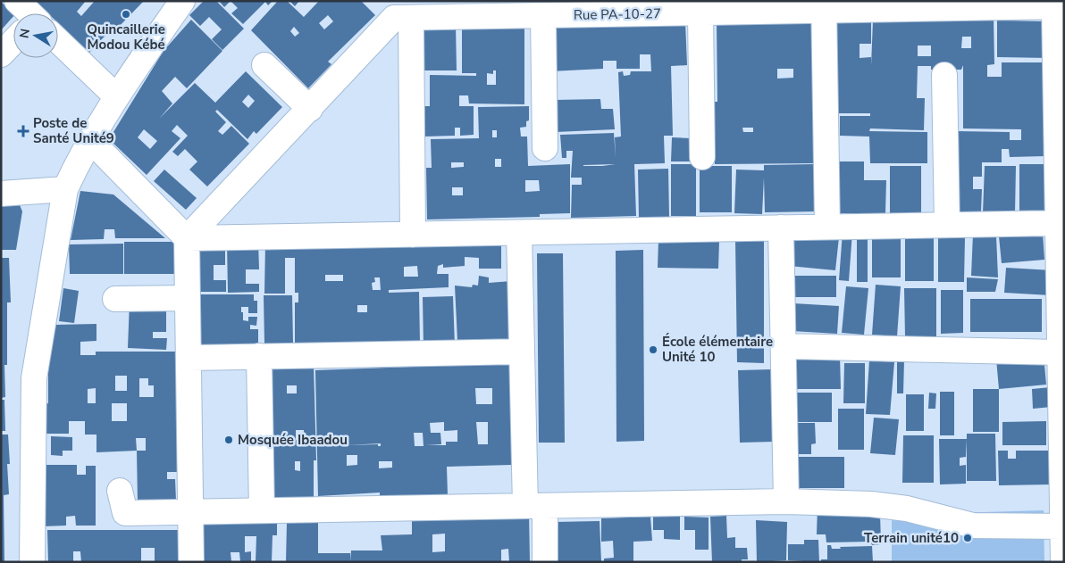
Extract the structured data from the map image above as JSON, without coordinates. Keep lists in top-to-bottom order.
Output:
{
  "streets": {
    "street": ["Rue PA-10-27"]
  },
  "places": {
    "other": [
      "Quincaillerie Modou Kébé",
      "École élémentaire Unité 10",
      "Mosquée Ibaadou",
      "Terrain unité10"
    ],
    "health": ["Poste de Santé Unité9"]
  },
  "north": "left"
}
